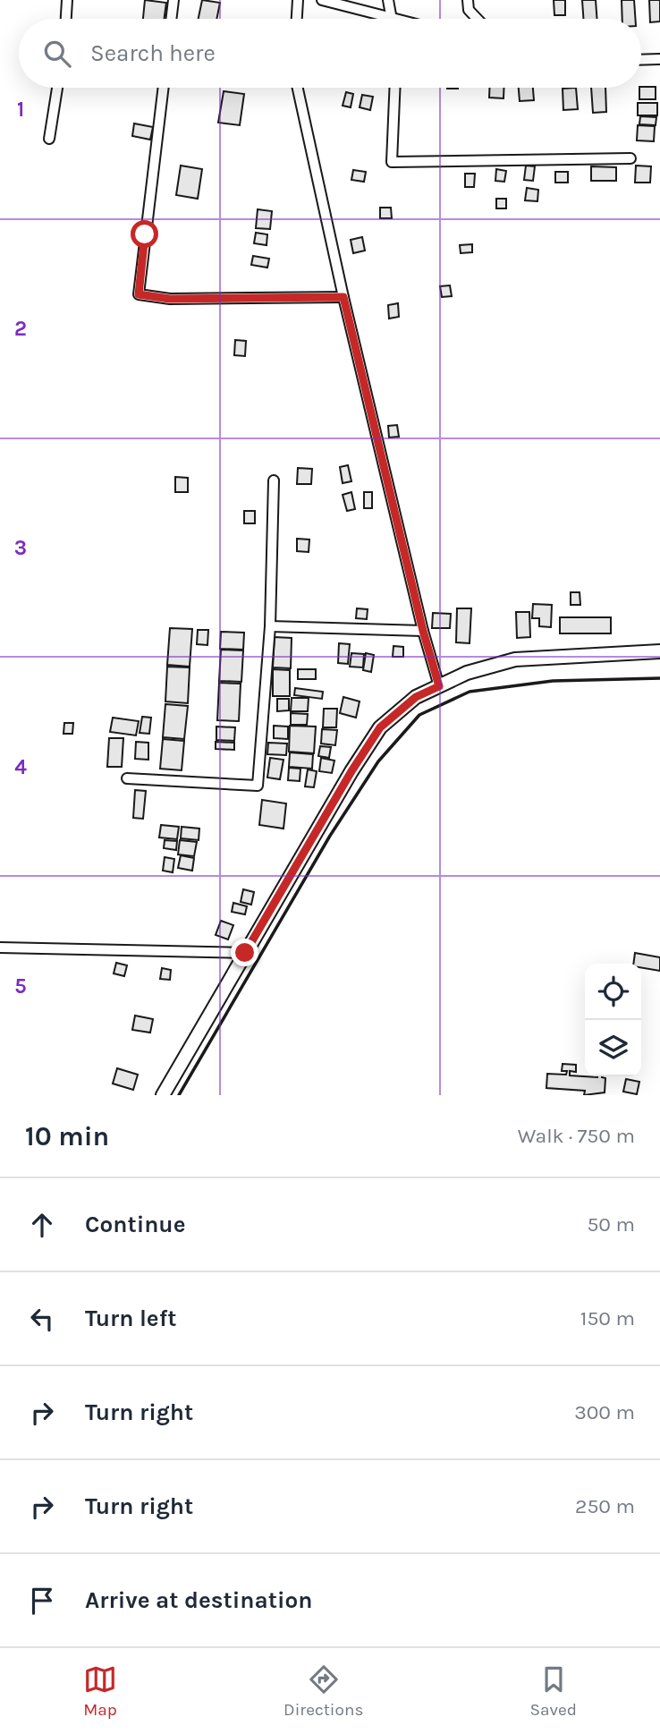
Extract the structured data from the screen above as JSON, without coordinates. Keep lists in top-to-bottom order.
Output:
{
  "page": {
    "search": "Search here",
    "heading": ["10 min", "Walk · 750 m"],
    "list": [
      ["Continue", "50 m"],
      ["Turn left", "150 m"],
      ["Turn right", "300 m"],
      ["Turn right", "250 m"],
      "Arrive at destination"
    ],
    "nav": ["Map", "Directions", "Saved"]
  },
  "grid": {
    "rows": [
      "1",
      "2",
      "3",
      "4",
      "5"
    ]
  }
}
